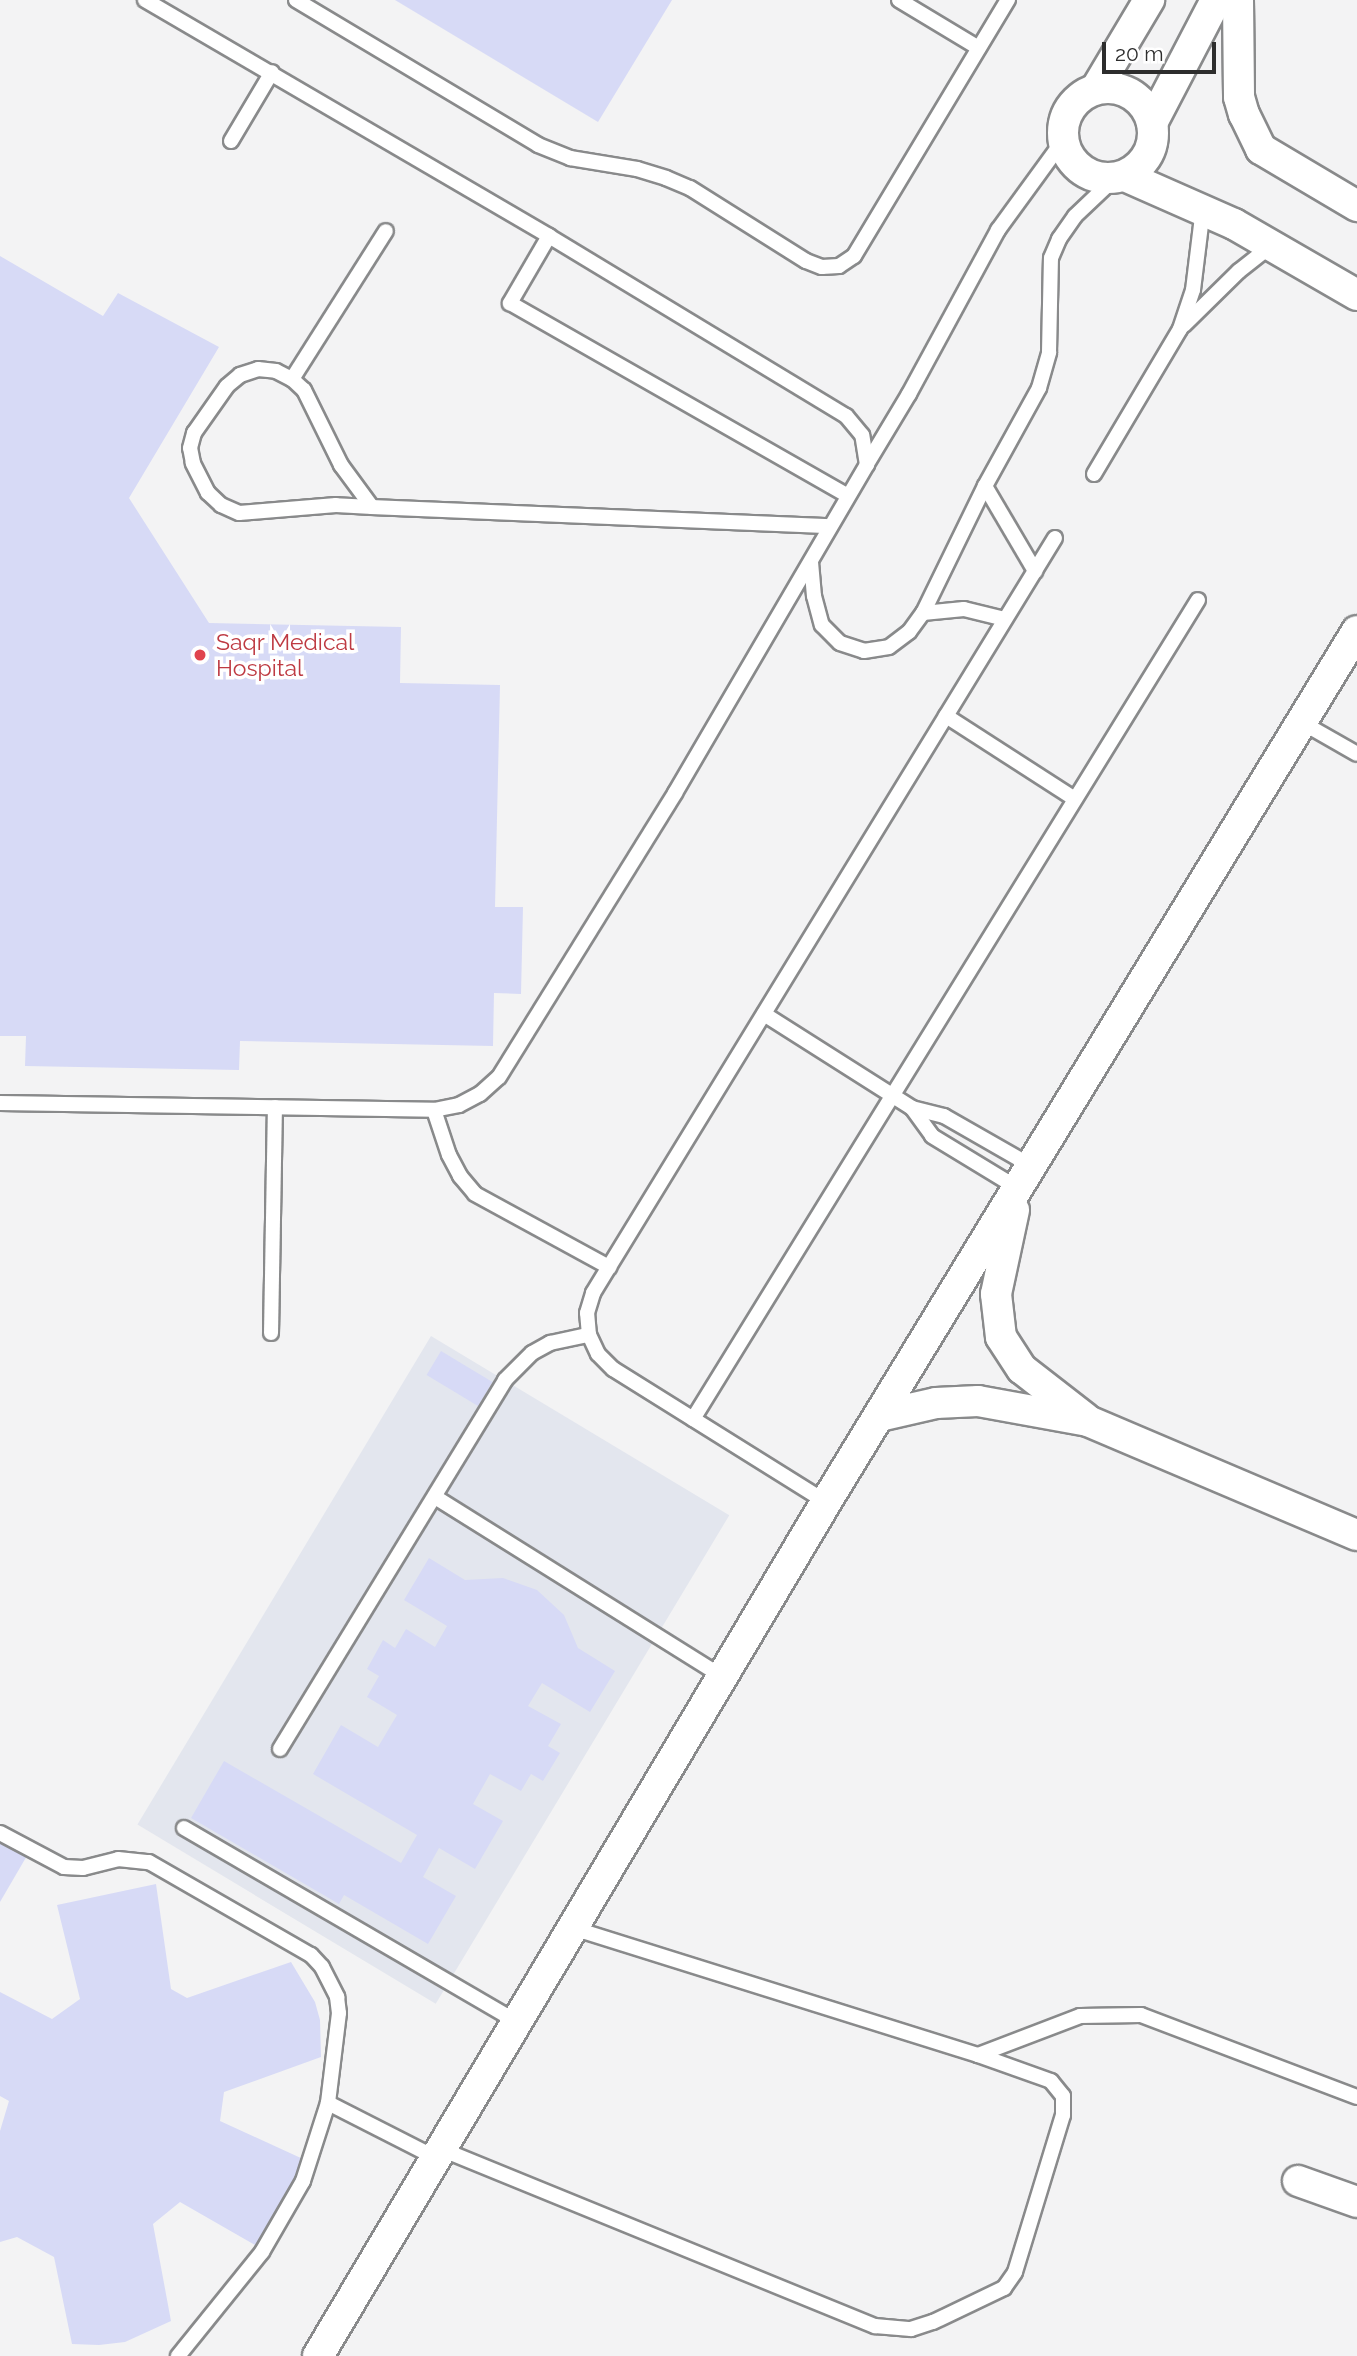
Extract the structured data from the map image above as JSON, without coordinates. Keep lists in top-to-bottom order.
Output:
{
  "places": ["Saqr Medical Hospital"],
  "scale_bar": "20 m"
}
